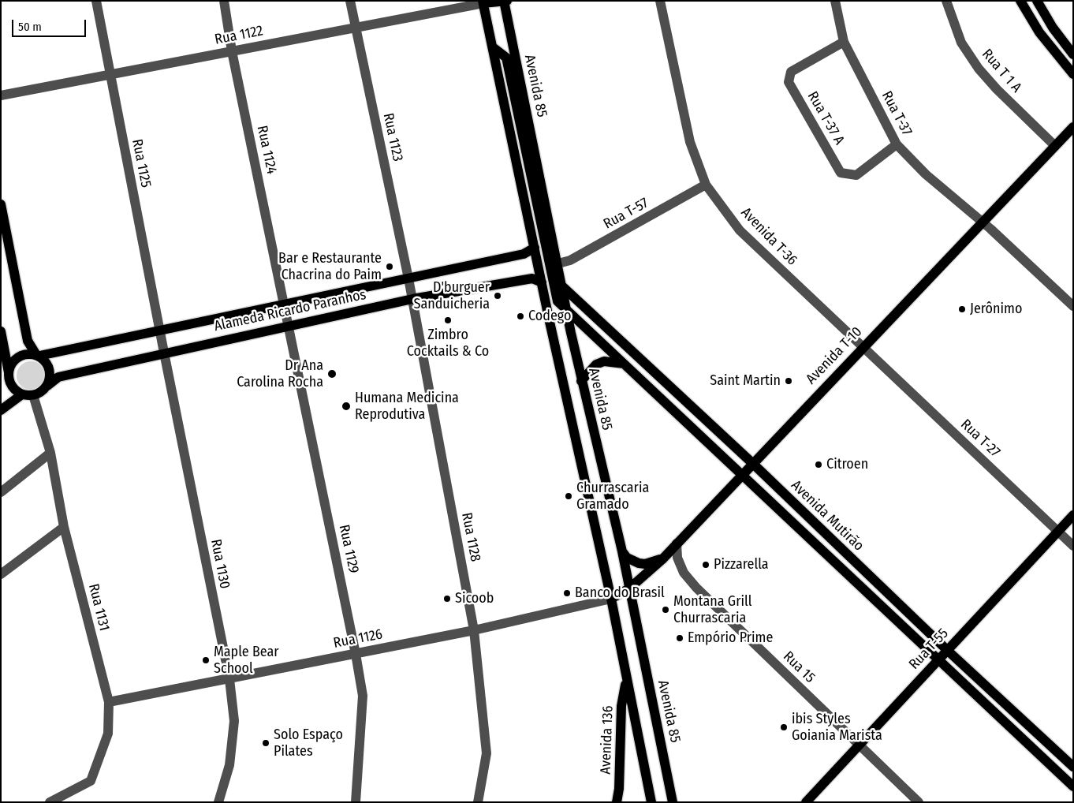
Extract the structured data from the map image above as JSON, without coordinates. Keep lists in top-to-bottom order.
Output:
{
  "streets": {
    "main road": [
      "Avenida 85",
      "Alameda Ricardo Paranhos",
      "Avenida T-10",
      "Avenida Mutirão",
      "Rua T-55",
      "Avenida 136"
    ],
    "street": [
      "Rua 1122",
      "Rua T 1 A",
      "Rua T-37",
      "Rua T-37 A",
      "Rua 1123",
      "Rua 1124",
      "Rua 1125",
      "Rua T-57",
      "Avenida T-36",
      "Rua T-27",
      "Rua 1128",
      "Rua 1129",
      "Rua 1130",
      "Rua 1131",
      "Rua 1126",
      "Rua 15"
    ]
  },
  "crossings": [
    ["Rua 1122", "Rua 1123"],
    ["Rua 1122", "Rua 1124"],
    ["Rua 1122", "Rua 1125"],
    ["Rua T 1 A", "Avenida T-10"],
    ["Avenida 85", "Rua T-57"],
    ["Avenida 85", "Avenida T-10"],
    ["Avenida 85", "Avenida Mutirão"],
    ["Rua T-37", "Rua T-37 A"],
    ["Rua T-37", "Avenida T-10"],
    ["Rua 1123", "Alameda Ricardo Paranhos"],
    ["Rua 1123", "Rua 1128"],
    ["Rua 1124", "Alameda Ricardo Paranhos"],
    ["Rua 1124", "Rua 1129"],
    ["Rua 1125", "Alameda Ricardo Paranhos"],
    ["Rua 1125", "Rua 1130"],
    ["Rua T-57", "Avenida T-36"],
    ["Avenida T-36", "Avenida T-10"],
    ["Avenida T-36", "Rua T-27"],
    ["Alameda Ricardo Paranhos", "Rua 1128"],
    ["Alameda Ricardo Paranhos", "Rua 1129"],
    ["Alameda Ricardo Paranhos", "Rua 1130"],
    ["Alameda Ricardo Paranhos", "Rua 1131"],
    ["Avenida T-10", "Rua T-27"],
    ["Avenida T-10", "Avenida Mutirão"],
    ["Avenida T-10", "Rua 1126"],
    ["Avenida T-10", "Rua 15"],
    ["Rua T-27", "Rua T-55"],
    ["Avenida Mutirão", "Rua T-55"],
    ["Rua 1128", "Rua 1126"],
    ["Rua 1129", "Rua 1126"],
    ["Rua 1130", "Rua 1126"],
    ["Rua 1131", "Rua 1126"],
    ["Rua T-55", "Rua 15"]
  ],
  "places": [
    "Bar e Restaurante Chacrina do Paim",
    "D'burguer Sanduicheria",
    "Jerônimo",
    "Codego",
    "Zimbro Cocktails & Co",
    "Dr Ana Carolina Rocha",
    "Saint Martin",
    "Humana Medicina Reprodutiva",
    "Citroen",
    "Churrascaria Gramado",
    "Pizzarella",
    "Banco do Brasil",
    "Sicoob",
    "Montana Grill Churrascaria",
    "Empório Prime",
    "Maple Bear School",
    "ibis Styles Goiania Marista",
    "Solo Espaço Pilates"
  ],
  "scale_bar": "50 m"
}
